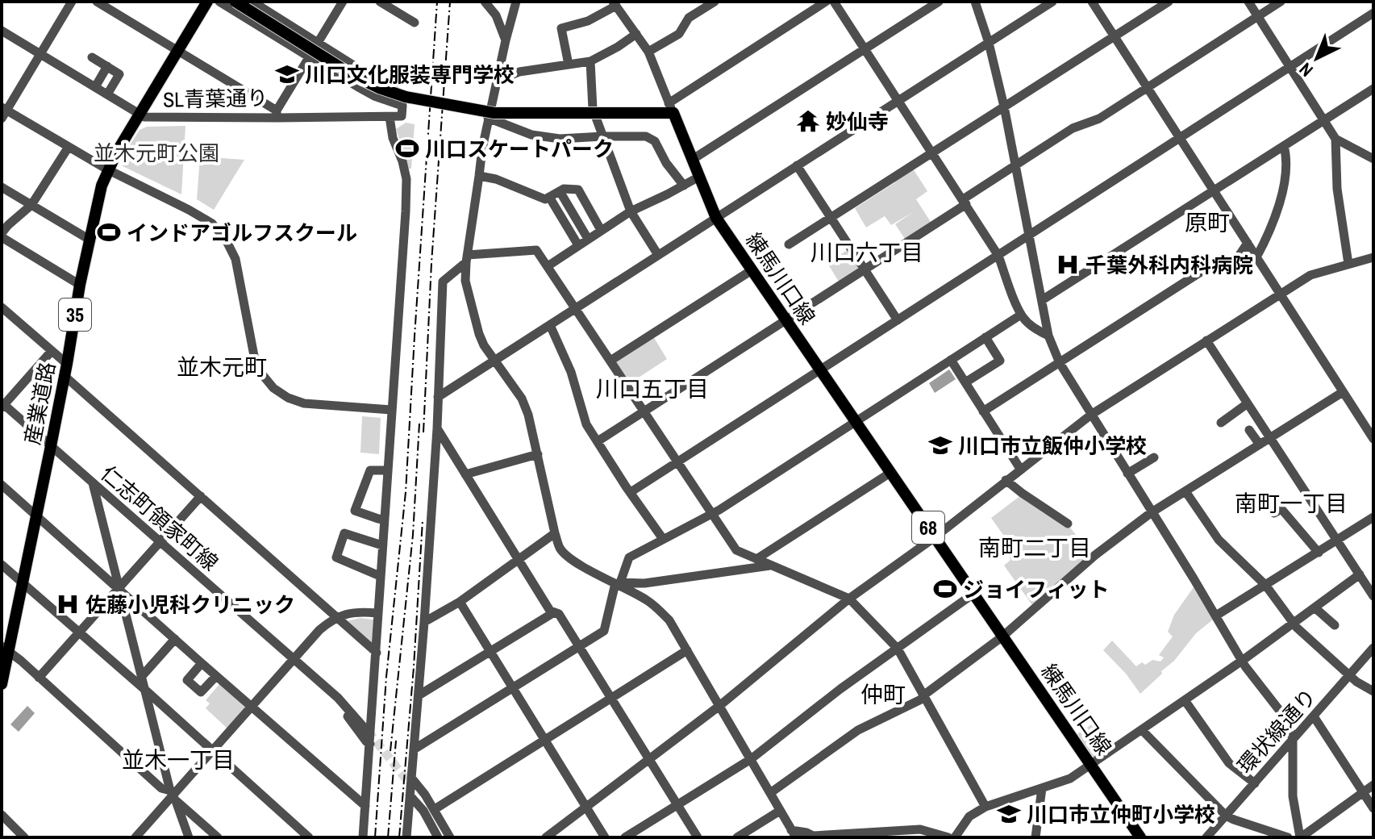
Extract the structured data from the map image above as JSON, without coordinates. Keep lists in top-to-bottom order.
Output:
{
  "streets": {
    "main road": [
      "練馬川口線",
      "35",
      "産業道路",
      "68"
    ],
    "street": ["SL青葉通り", "仁志町領家町線", "環状線通り"]
  },
  "crossings": [
    ["SL青葉通り", "産業道路"],
    ["産業道路", "仁志町領家町線"]
  ],
  "districts": [
    "原町",
    "川口六丁目",
    "並木元町",
    "川口五丁目",
    "南町一丁目",
    "南町二丁目",
    "仲町",
    "並木一丁目"
  ],
  "parks": ["並木元町公園"],
  "places": {
    "school or university": ["川口文化服装専門学校", "川口市立飯仲小学校", "川口市立仲町小学校"],
    "temple": ["妙仙寺"],
    "sports": ["川口スケートパーク", "インドアゴルフスクール", "ジョイフィット"],
    "hospital": ["千葉外科内科病院", "佐藤小児科クリニック"]
  },
  "north": "bottom left"
}
